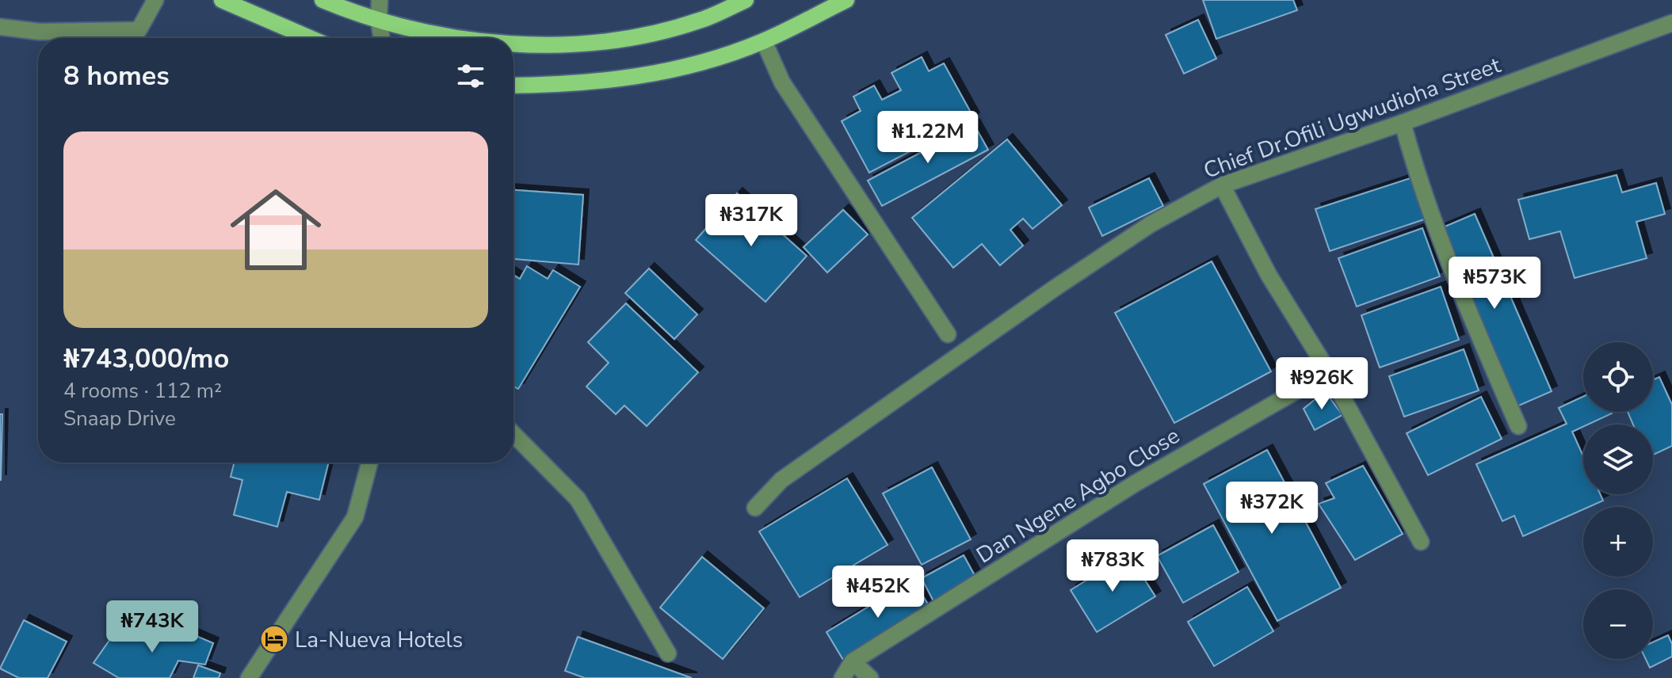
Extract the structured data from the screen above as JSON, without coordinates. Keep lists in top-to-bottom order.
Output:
{
  "streets": {
    "street": ["Chief Dr.Ofili Ugwudioha Street", "Dan Ngene Agbo Close"]
  },
  "places": {
    "hotel": ["La-Nueva Hotels"]
  },
  "page": {
    "heading": "8 homes",
    "price": [
      "₦1.22M",
      "₦317K",
      "₦573K",
      "₦926K",
      "₦372K",
      "₦783K",
      "₦452K",
      "₦743K"
    ],
    "list": [
      {
        "name": "₦743,000/mo",
        "note": "4 rooms · 112 m² · Snaap Drive"
      }
    ],
    "map_buttons": ["+", "−"]
  }
}
